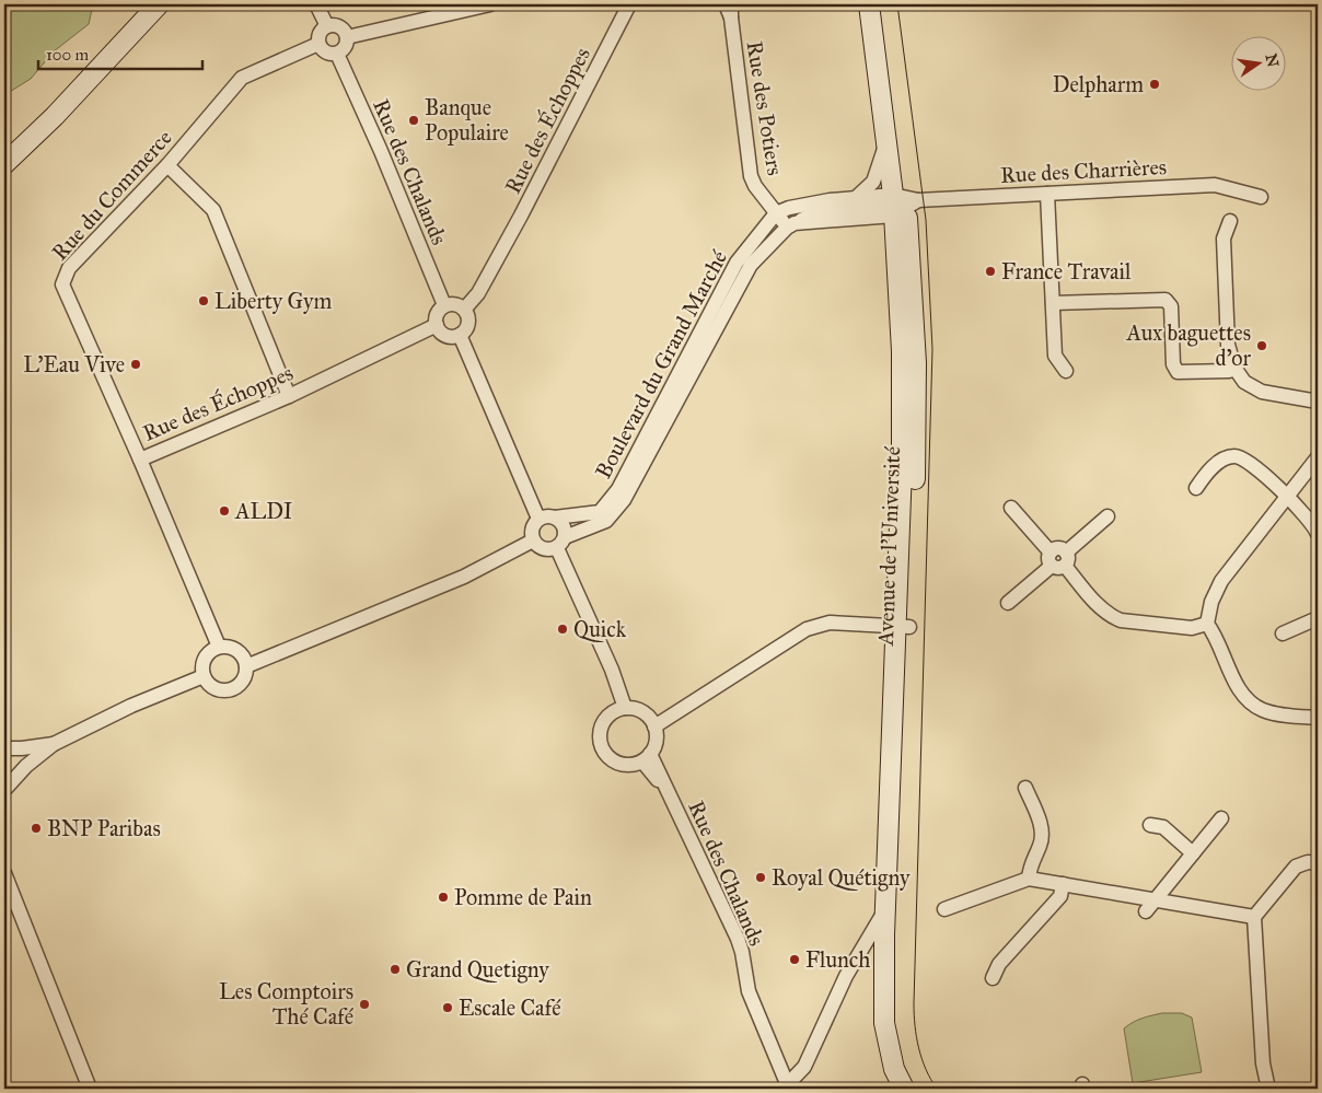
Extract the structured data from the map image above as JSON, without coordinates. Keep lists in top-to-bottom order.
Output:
{
  "streets": {
    "main road": ["Avenue de l'Université"],
    "street": [
      "Rue des Potiers",
      "Rue des Échoppes",
      "Rue des Charrières",
      "Rue des Chalands",
      "Rue du Commerce",
      "Boulevard du Grand Marché"
    ]
  },
  "crossings": [
    ["Rue des Potiers", "Boulevard du Grand Marché"],
    ["Rue des Échoppes", "Rue des Chalands"],
    ["Rue des Échoppes", "Rue du Commerce"],
    ["Rue des Charrières", "Boulevard du Grand Marché"],
    ["Rue des Charrières", "Avenue de l'Université"],
    ["Rue des Chalands", "Rue du Commerce"],
    ["Boulevard du Grand Marché", "Avenue de l'Université"]
  ],
  "places": [
    "Delpharm",
    "Banque Populaire",
    "France Travail",
    "Liberty Gym",
    "Aux baguettes d'or",
    "L'Eau Vive",
    "ALDI",
    "Quick",
    "BNP Paribas",
    "Royal Quétigny",
    "Pomme de Pain",
    "Flunch",
    "Grand Quetigny",
    "Les Comptoirs Thé Café",
    "Escale Café"
  ],
  "scale_bar": "100 m",
  "north": "right"
}
